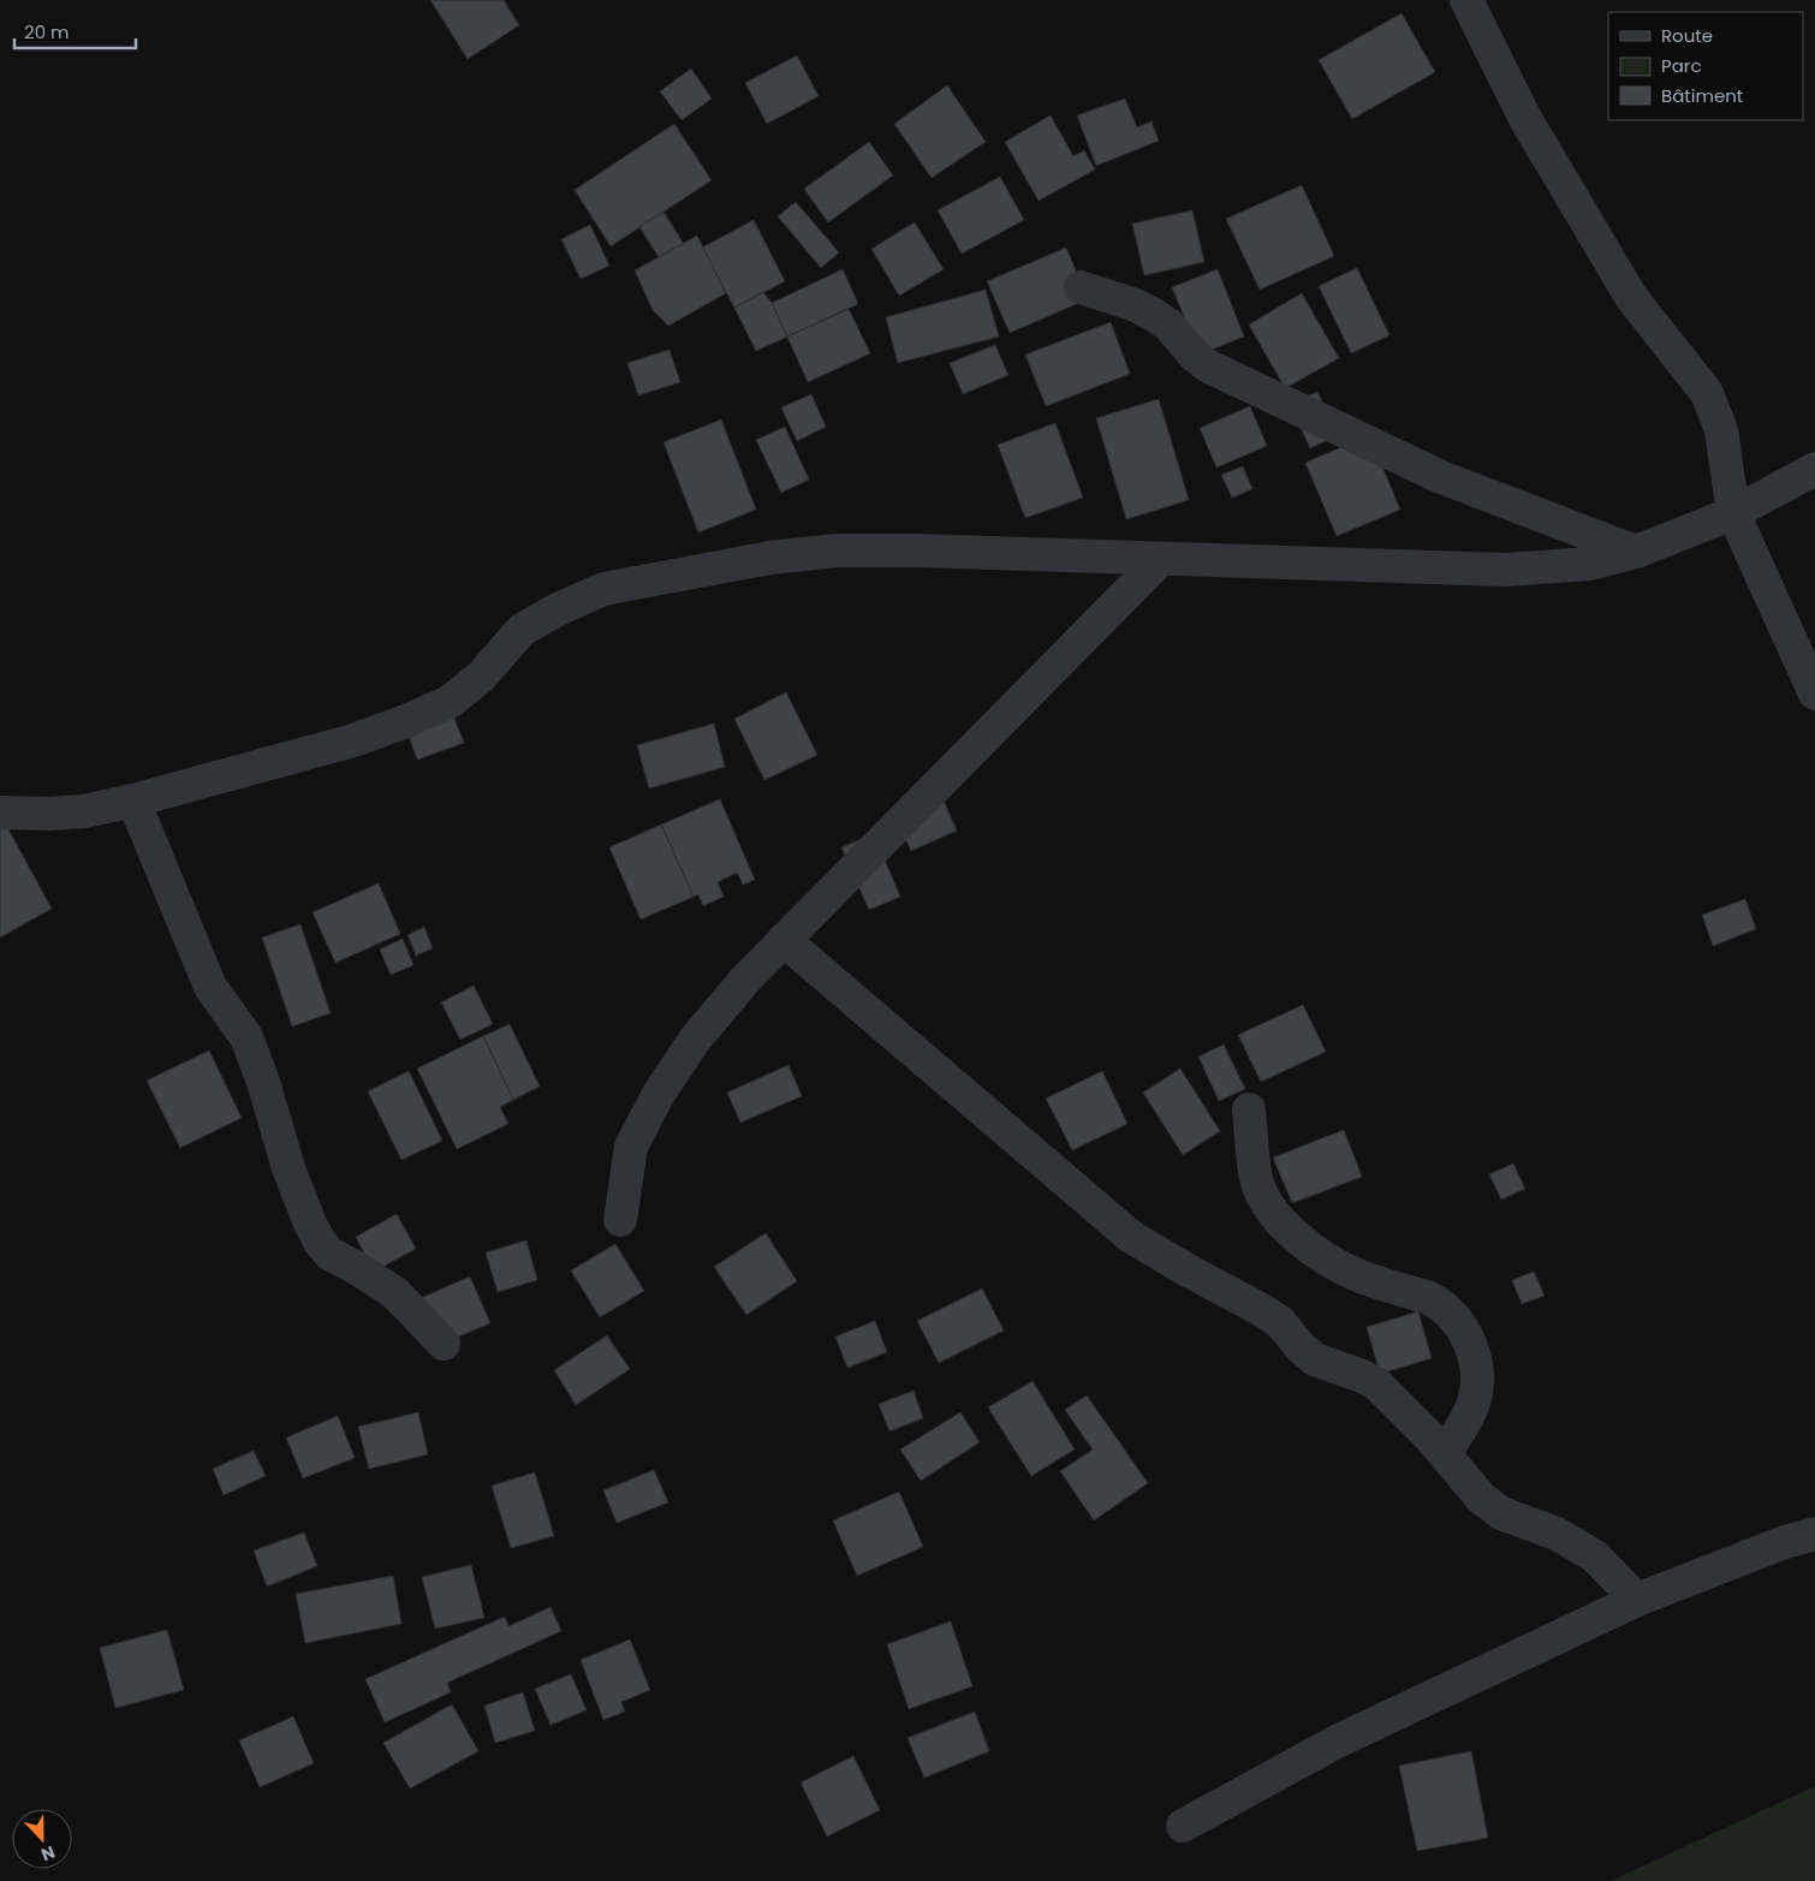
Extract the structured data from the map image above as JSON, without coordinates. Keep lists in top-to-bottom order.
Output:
{
  "legend": ["Route", "Parc", "Bâtiment"],
  "scale_bar": "20 m",
  "north": "bottom"
}
